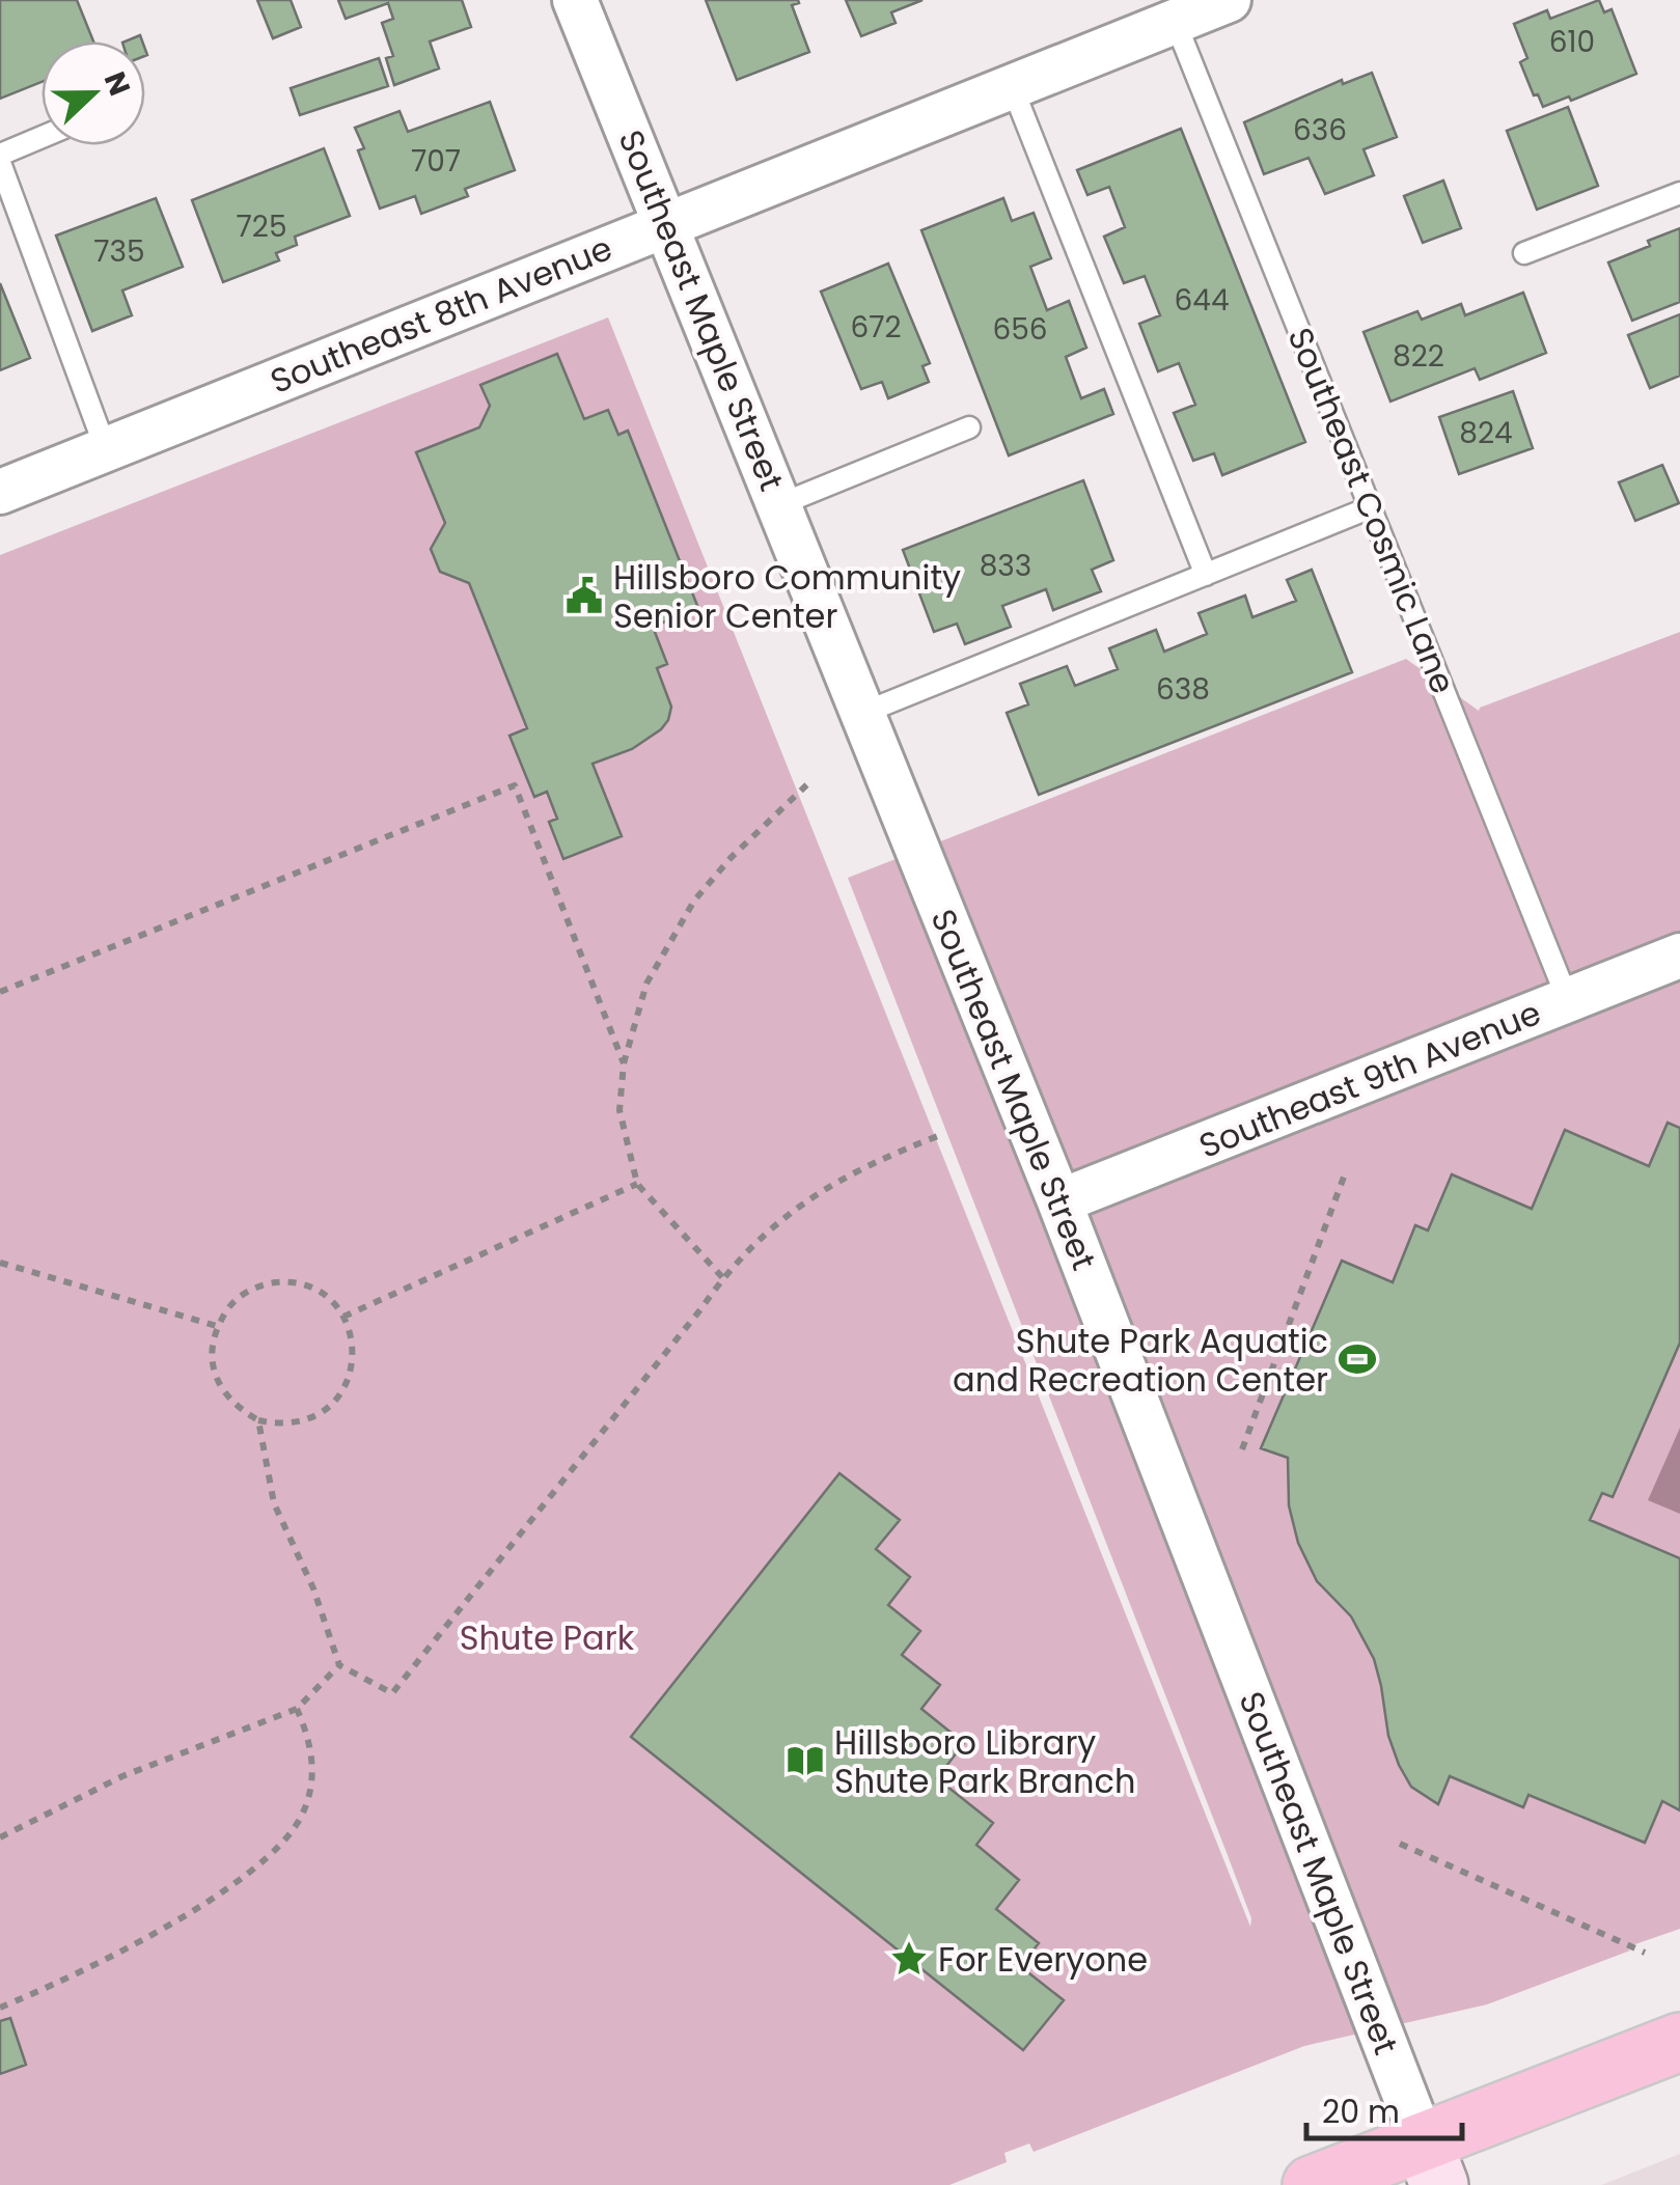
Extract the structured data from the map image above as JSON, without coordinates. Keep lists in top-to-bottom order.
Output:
{
  "streets": {
    "street": ["Southeast Maple Street", "Southeast 8th Avenue", "Southeast 9th Avenue"],
    "lane": ["Southeast Cosmic Lane"]
  },
  "crossings": [
    ["Southeast Maple Street", "Southeast 8th Avenue"],
    ["Southeast Maple Street", "Southeast 9th Avenue"],
    ["Southeast 8th Avenue", "Southeast Cosmic Lane"],
    ["Southeast Cosmic Lane", "Southeast 9th Avenue"]
  ],
  "parks": ["Shute Park"],
  "places": {
    "public building": ["Hillsboro Community Senior Center"],
    "sports": ["Shute Park Aquatic and Recreation Center"],
    "library": ["Hillsboro Library Shute Park Branch"],
    "place": ["For Everyone"]
  },
  "house_numbers": [
    "610",
    "636",
    "707",
    "725",
    "735",
    "644",
    "672",
    "656",
    "822",
    "824",
    "833",
    "638"
  ],
  "scale_bar": "20 m",
  "north": "right"
}
